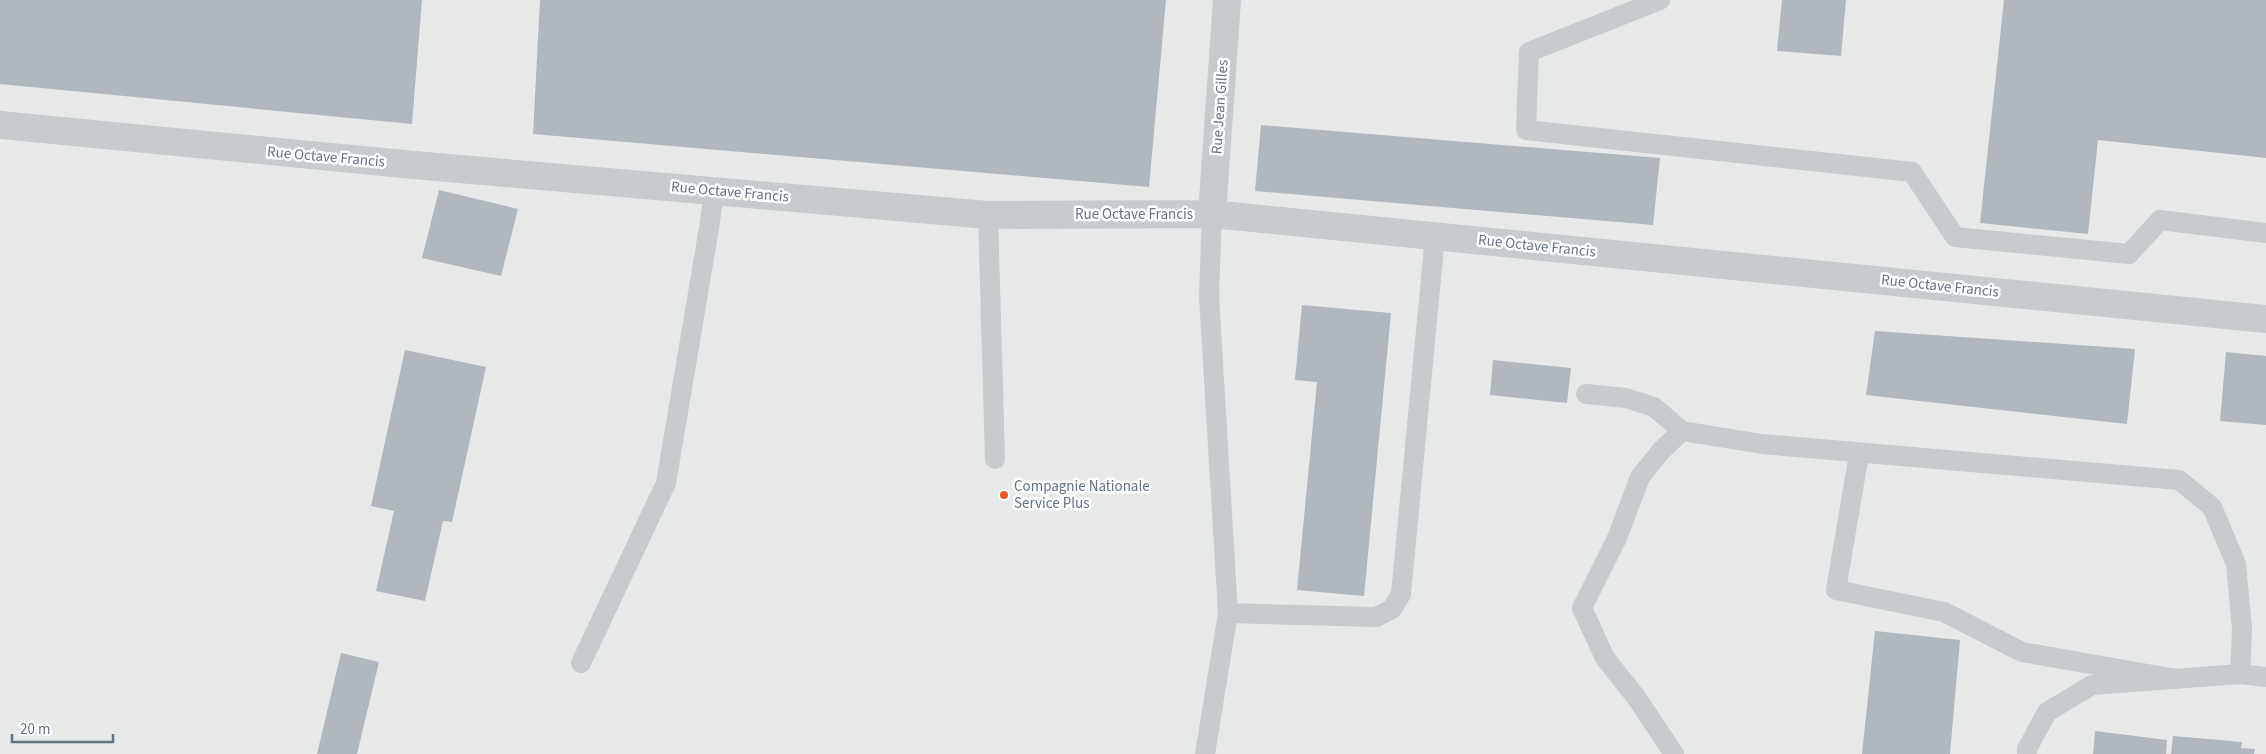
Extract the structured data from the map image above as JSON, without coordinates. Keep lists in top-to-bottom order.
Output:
{
  "streets": {
    "street": ["Rue Jean Gilles", "Rue Octave Francis"]
  },
  "crossings": [
    ["Rue Jean Gilles", "Rue Octave Francis"]
  ],
  "places": ["Compagnie Nationale Service Plus"],
  "scale_bar": "20 m"
}
